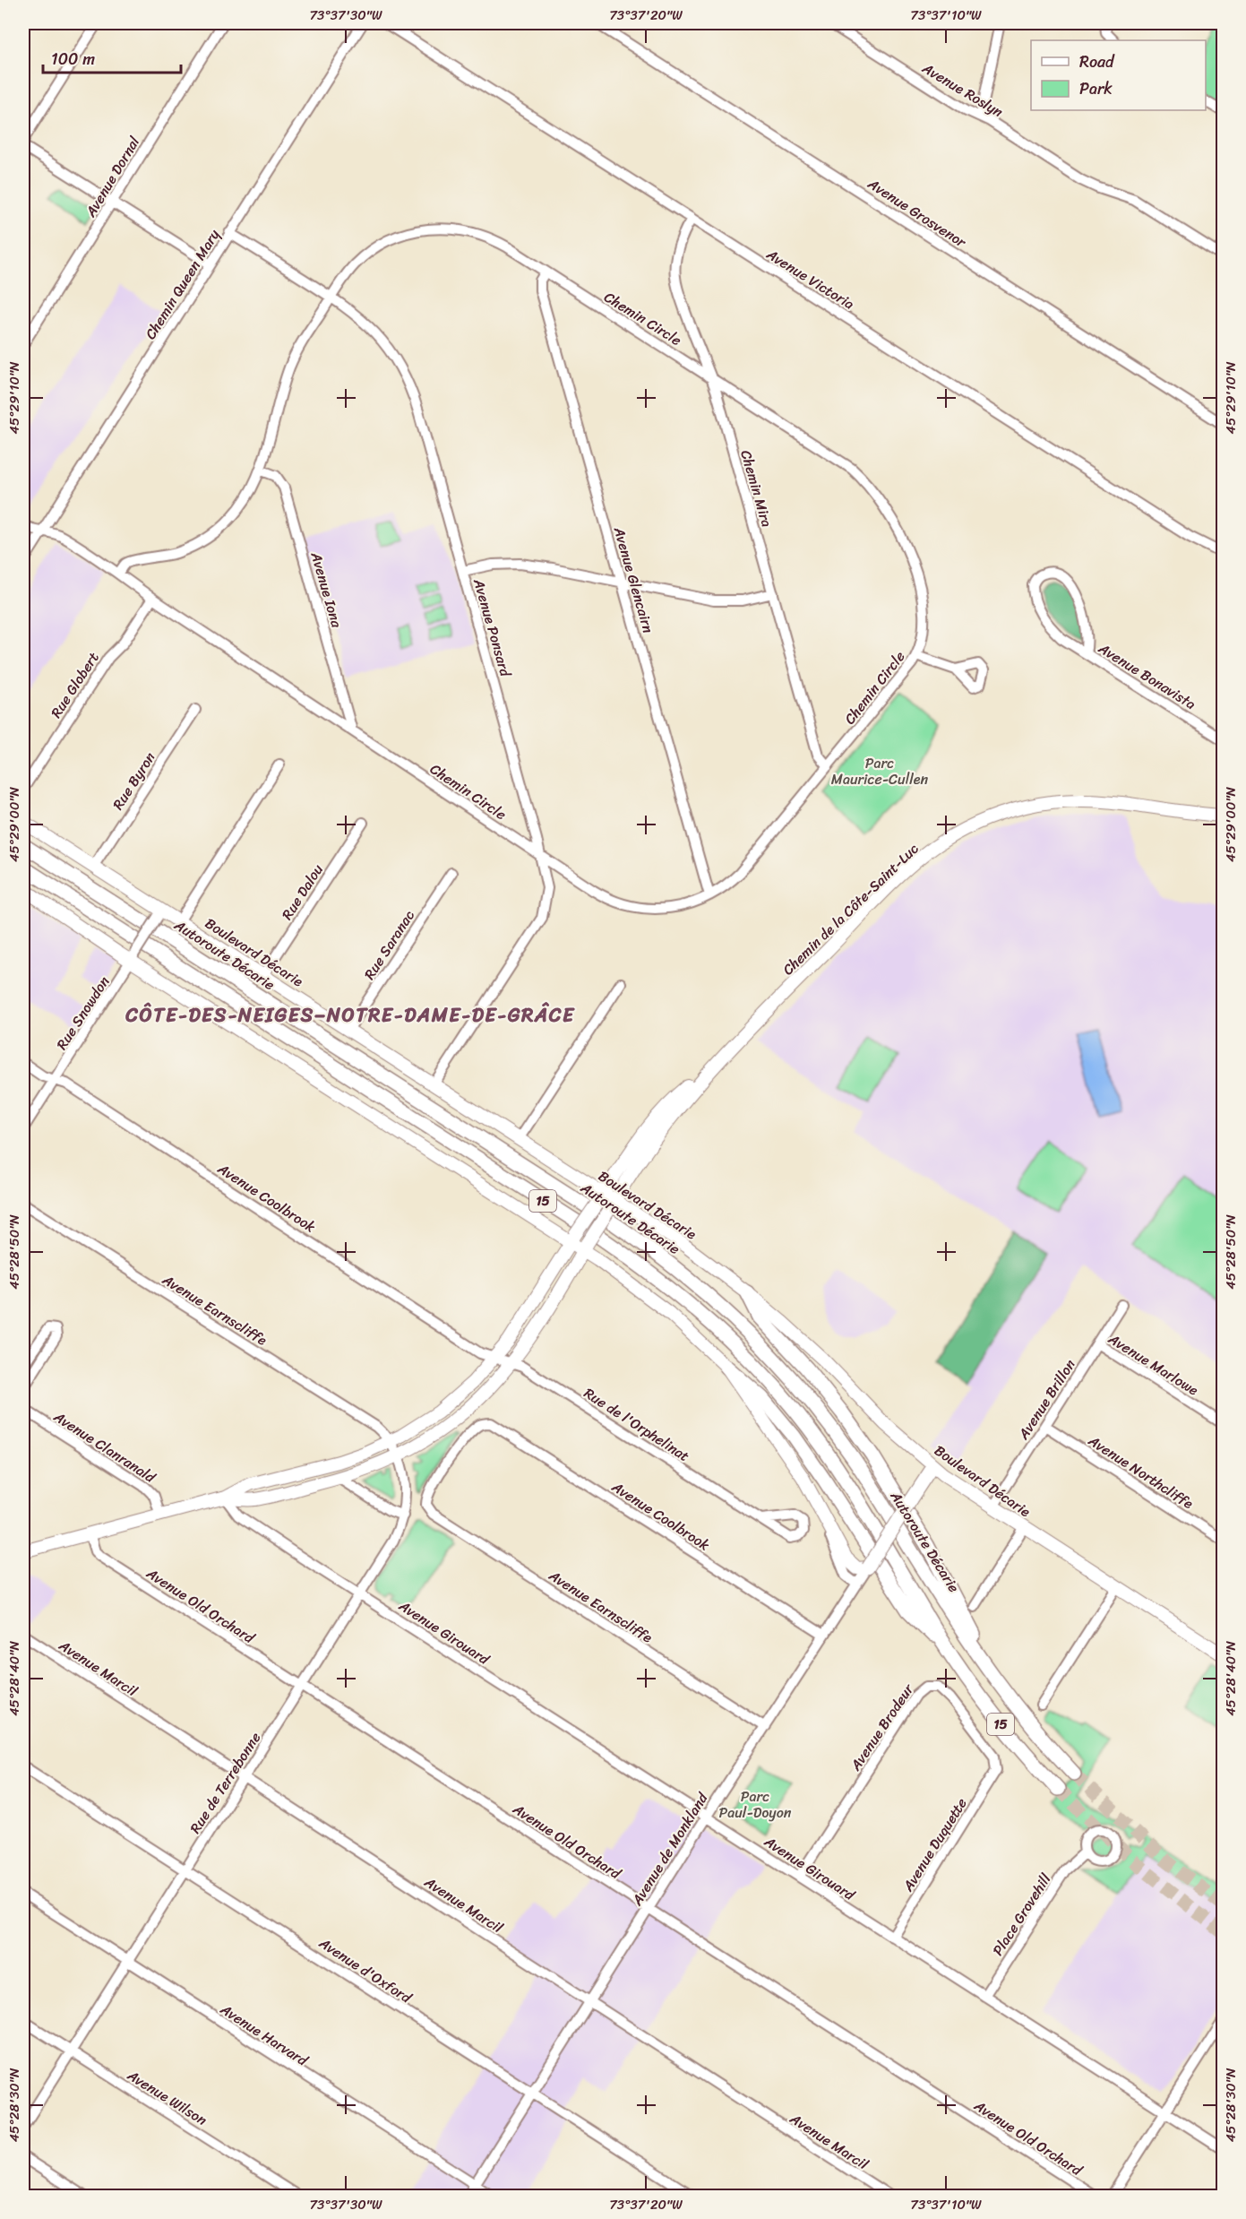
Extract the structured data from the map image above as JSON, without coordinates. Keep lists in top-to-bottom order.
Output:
{
  "streets": {
    "highway": ["Autoroute Décarie", "15"],
    "main road": ["Chemin de la Côte-Saint-Luc", "Boulevard Décarie", "Avenue de Monkland"],
    "street": [
      "Avenue Roslyn",
      "Avenue Dornal",
      "Avenue Grosvenor",
      "Avenue Victoria",
      "Chemin Queen Mary",
      "Chemin Circle",
      "Chemin Mira",
      "Avenue Glencairn",
      "Avenue Iona",
      "Avenue Ponsard",
      "Avenue Bonavista",
      "Rue Globert",
      "Rue Byron",
      "Rue Dalou",
      "Rue Saranac",
      "Rue Snowdon",
      "Avenue Coolbrook",
      "Avenue Earnscliffe",
      "Avenue Marlowe",
      "Avenue Brillon",
      "Rue de l'Orphelinat",
      "Avenue Clanranald",
      "Avenue Northcliffe",
      "Avenue Old Orchard",
      "Avenue Girouard",
      "Avenue Marcil",
      "Avenue Brodeur",
      "Rue de Terrebonne",
      "Avenue Duquette",
      "Place Grovehill",
      "Avenue d'Oxford",
      "Avenue Harvard",
      "Avenue Wilson"
    ]
  },
  "crossings": [
    ["Avenue Victoria", "Chemin Mira"],
    ["Chemin Queen Mary", "Chemin Circle"],
    ["Chemin Queen Mary", "Avenue Ponsard"],
    ["Chemin Circle", "Chemin Mira"],
    ["Chemin Circle", "Avenue Glencairn"],
    ["Chemin Circle", "Avenue Iona"],
    ["Chemin Circle", "Avenue Ponsard"],
    ["Chemin Circle", "Rue Globert"],
    ["Avenue Ponsard", "Boulevard Décarie"],
    ["Rue Byron", "Boulevard Décarie"],
    ["Rue Dalou", "Boulevard Décarie"],
    ["Chemin de la Côte-Saint-Luc", "Boulevard Décarie"],
    ["Chemin de la Côte-Saint-Luc", "Avenue Coolbrook"],
    ["Chemin de la Côte-Saint-Luc", "Avenue Earnscliffe"],
    ["Chemin de la Côte-Saint-Luc", "Rue de l'Orphelinat"],
    ["Chemin de la Côte-Saint-Luc", "Avenue Clanranald"],
    ["Chemin de la Côte-Saint-Luc", "Avenue Old Orchard"],
    ["Chemin de la Côte-Saint-Luc", "Avenue Girouard"],
    ["Chemin de la Côte-Saint-Luc", "Rue de Terrebonne"],
    ["Rue Saranac", "Boulevard Décarie"],
    ["Boulevard Décarie", "Rue Snowdon"],
    ["Boulevard Décarie", "Avenue Brillon"],
    ["Boulevard Décarie", "Avenue de Monkland"],
    ["Rue Snowdon", "Avenue Coolbrook"],
    ["Avenue Coolbrook", "Avenue Earnscliffe"],
    ["Avenue Coolbrook", "Rue de l'Orphelinat"],
    ["Avenue Coolbrook", "Avenue de Monkland"],
    ["Avenue Earnscliffe", "Rue de Terrebonne"],
    ["Avenue Earnscliffe", "Avenue de Monkland"],
    ["Avenue Marlowe", "Avenue Brillon"],
    ["Avenue Brillon", "Avenue Northcliffe"],
    ["Avenue Old Orchard", "Rue de Terrebonne"],
    ["Avenue Old Orchard", "Avenue de Monkland"],
    ["Avenue Girouard", "Avenue Brodeur"],
    ["Avenue Girouard", "Rue de Terrebonne"],
    ["Avenue Girouard", "Avenue Duquette"],
    ["Avenue Girouard", "Avenue de Monkland"],
    ["Avenue Girouard", "Place Grovehill"],
    ["Avenue Marcil", "Rue de Terrebonne"],
    ["Avenue Marcil", "Avenue de Monkland"],
    ["Avenue Brodeur", "Avenue Duquette"],
    ["Rue de Terrebonne", "Avenue d'Oxford"],
    ["Rue de Terrebonne", "Avenue Harvard"],
    ["Rue de Terrebonne", "Avenue Wilson"],
    ["Avenue de Monkland", "Avenue d'Oxford"],
    ["Avenue de Monkland", "Avenue Harvard"]
  ],
  "districts": ["CÔTE-DES-NEIGES–NOTRE-DAME-DE-GRÂCE"],
  "parks": ["Parc Maurice-Cullen", "Parc Paul-Doyon"],
  "legend": ["Road", "Park"],
  "scale_bar": "100 m",
  "coordinates": [
    "73°37'30\"W",
    "73°37'20\"W",
    "73°37'10\"W",
    "45°29'10\"N",
    "45°29'00\"N",
    "45°28'50\"N",
    "45°28'40\"N",
    "45°28'30\"N"
  ]
}
